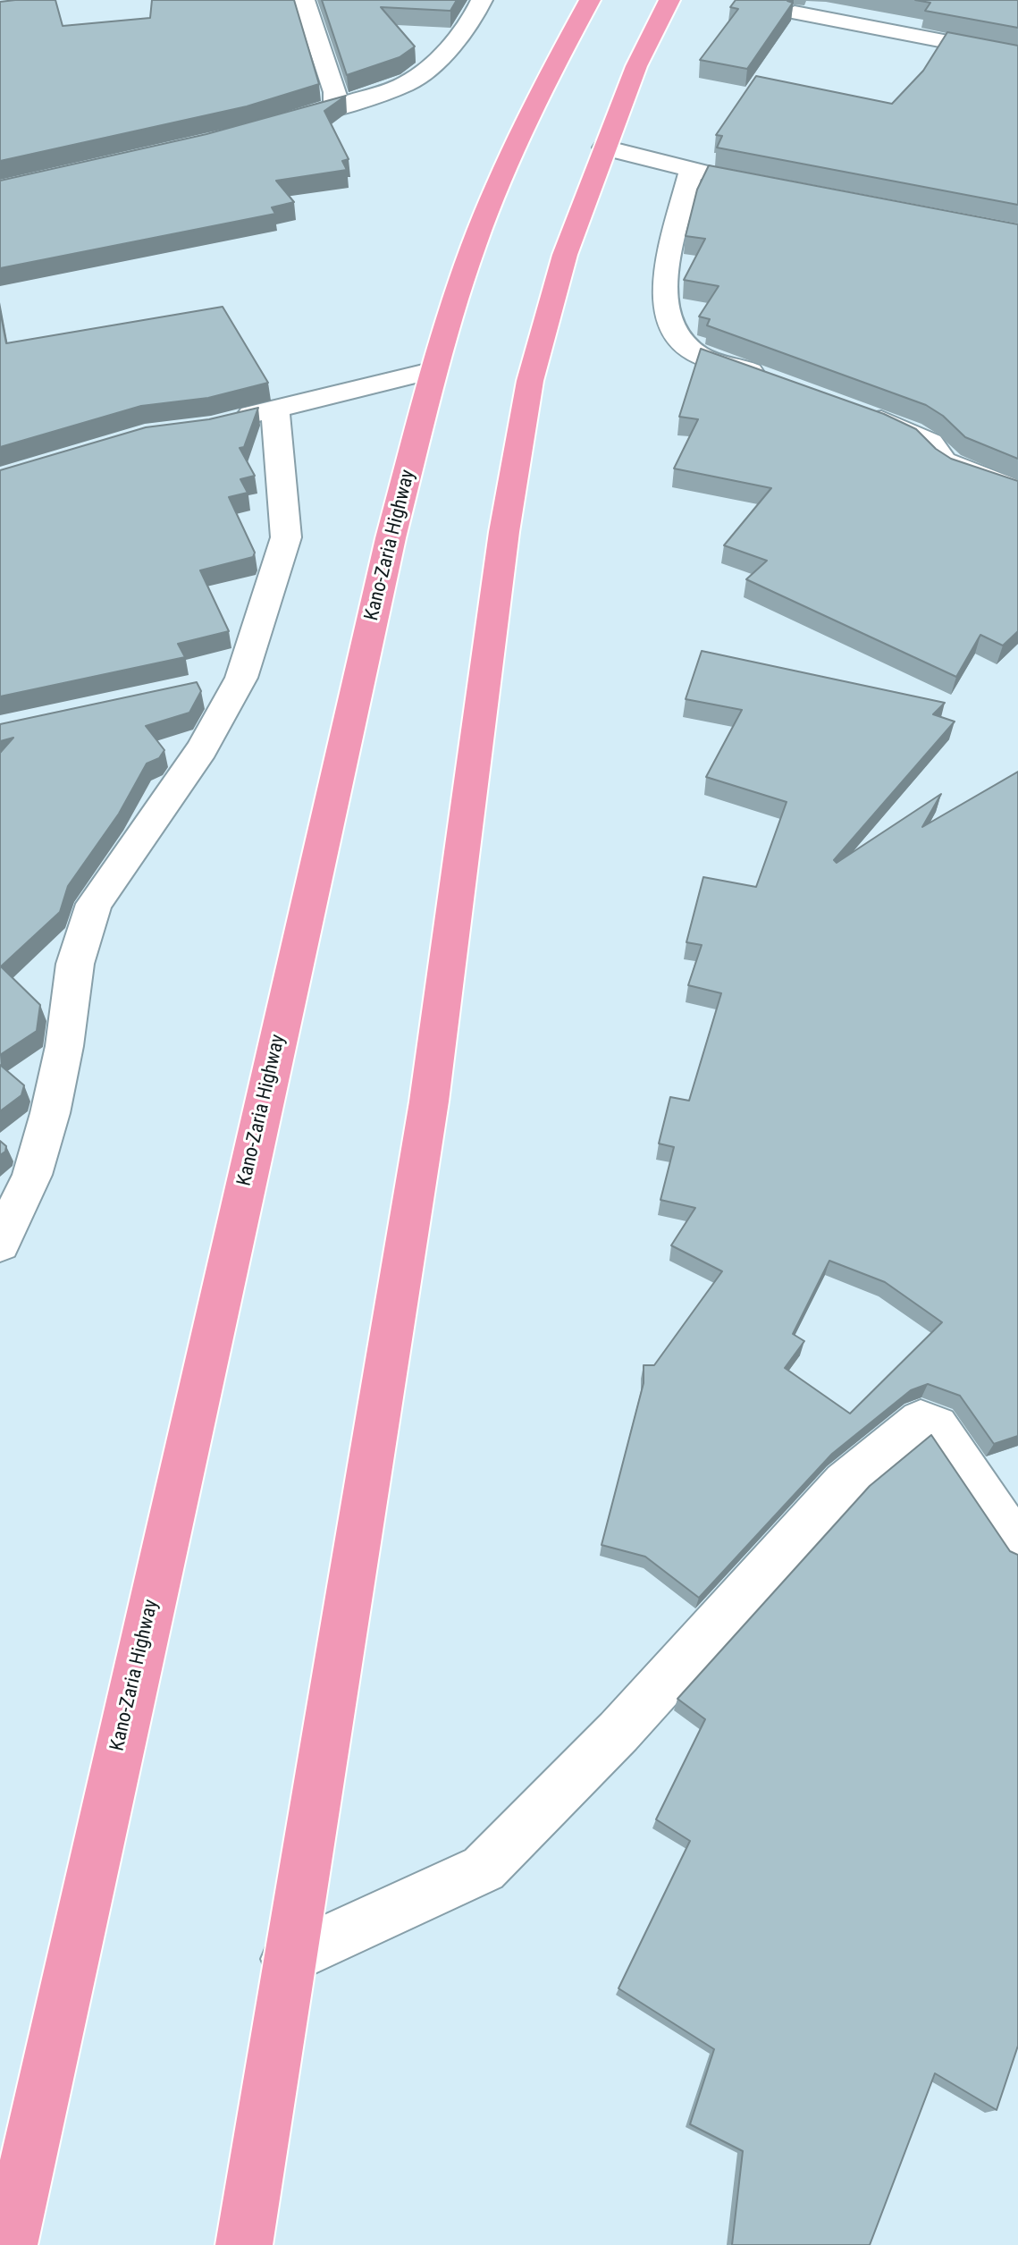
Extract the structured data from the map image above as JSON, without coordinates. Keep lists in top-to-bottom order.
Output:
{
  "streets": {
    "highway": ["Kano-Zaria Highway"]
  }
}
